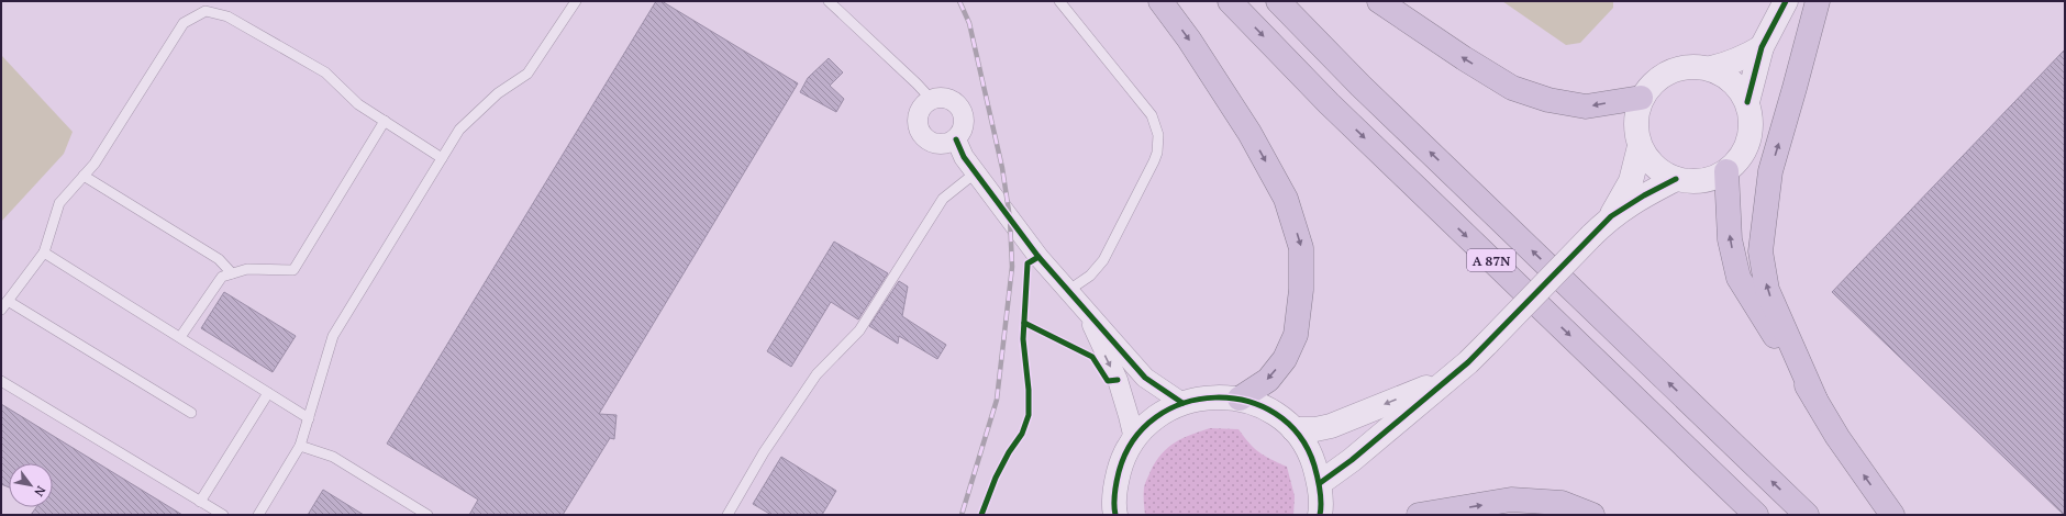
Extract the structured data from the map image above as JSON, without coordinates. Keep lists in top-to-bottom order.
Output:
{
  "streets": {
    "highway": ["A 87N"]
  },
  "north": "bottom right"
}
